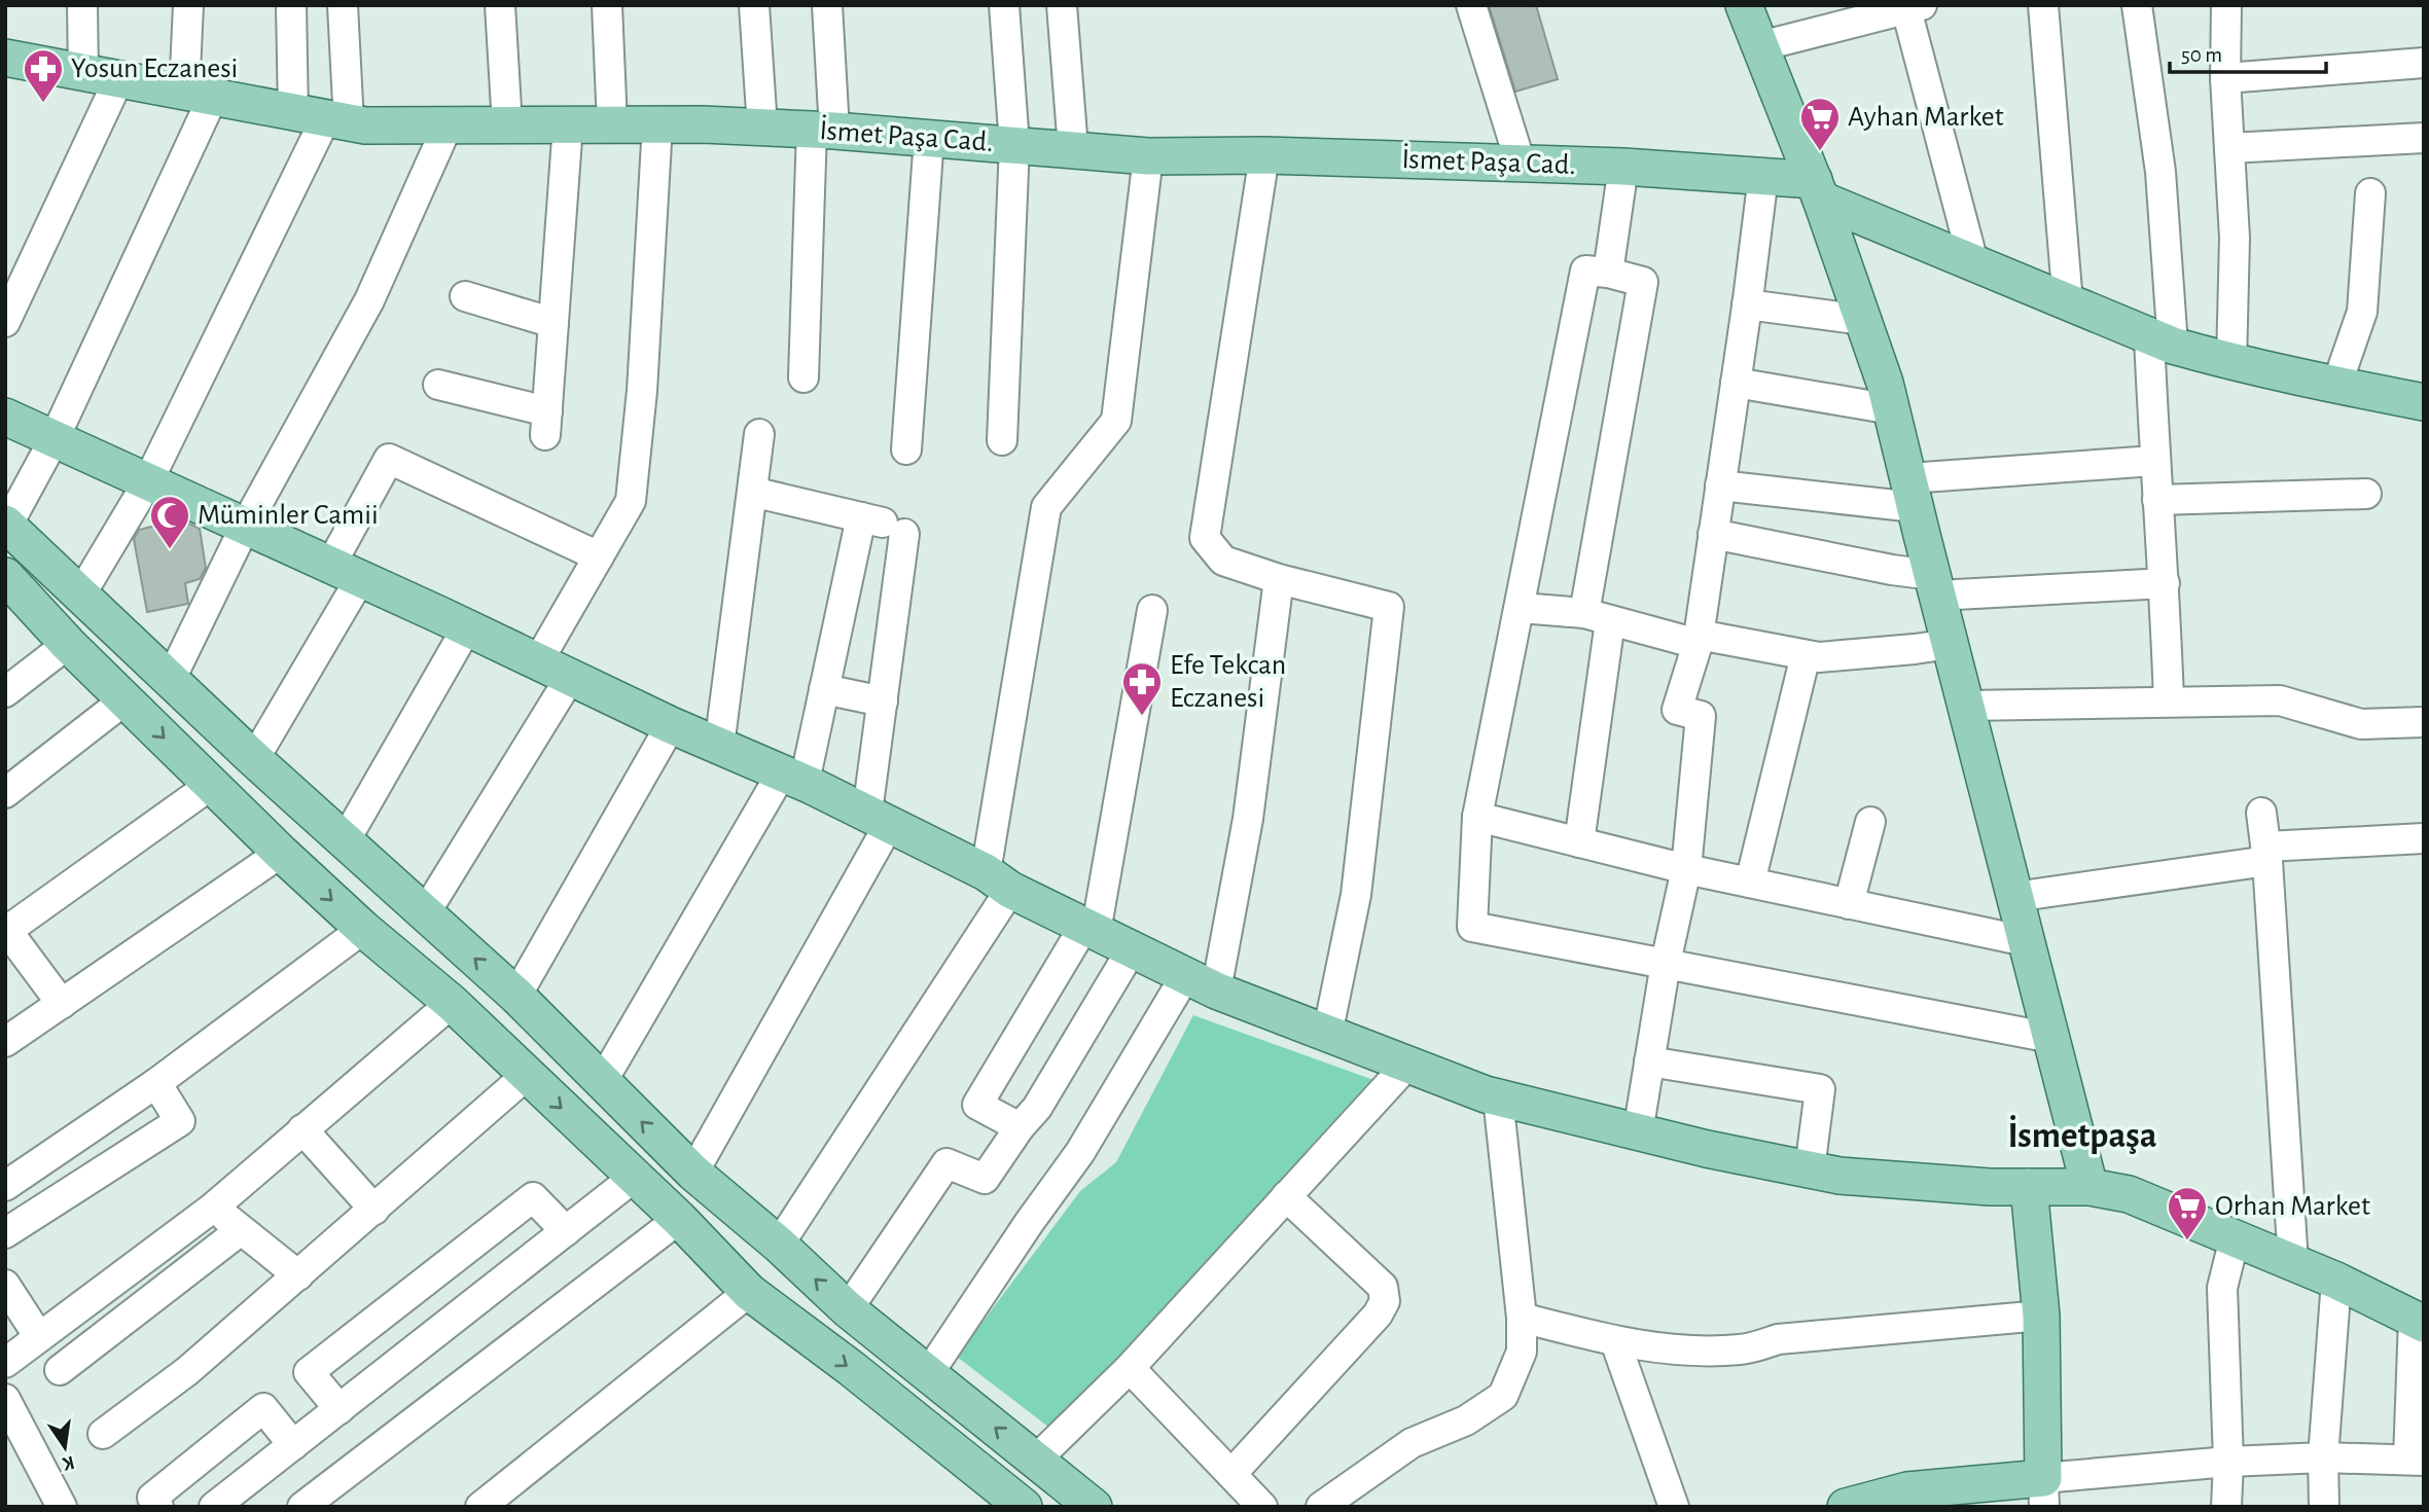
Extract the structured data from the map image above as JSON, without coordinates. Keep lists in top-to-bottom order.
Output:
{
  "streets": {
    "main road": ["İsmet Paşa Cad."]
  },
  "districts": ["İsmetpaşa"],
  "places": {
    "pharmacy": ["Yosun Eczanesi", "Efe Tekcan Eczanesi"],
    "supermarket": ["Ayhan Market", "Orhan Market"],
    "mosque": ["Müminler Camii"]
  },
  "scale_bar": "50 m",
  "north": "bottom"
}
